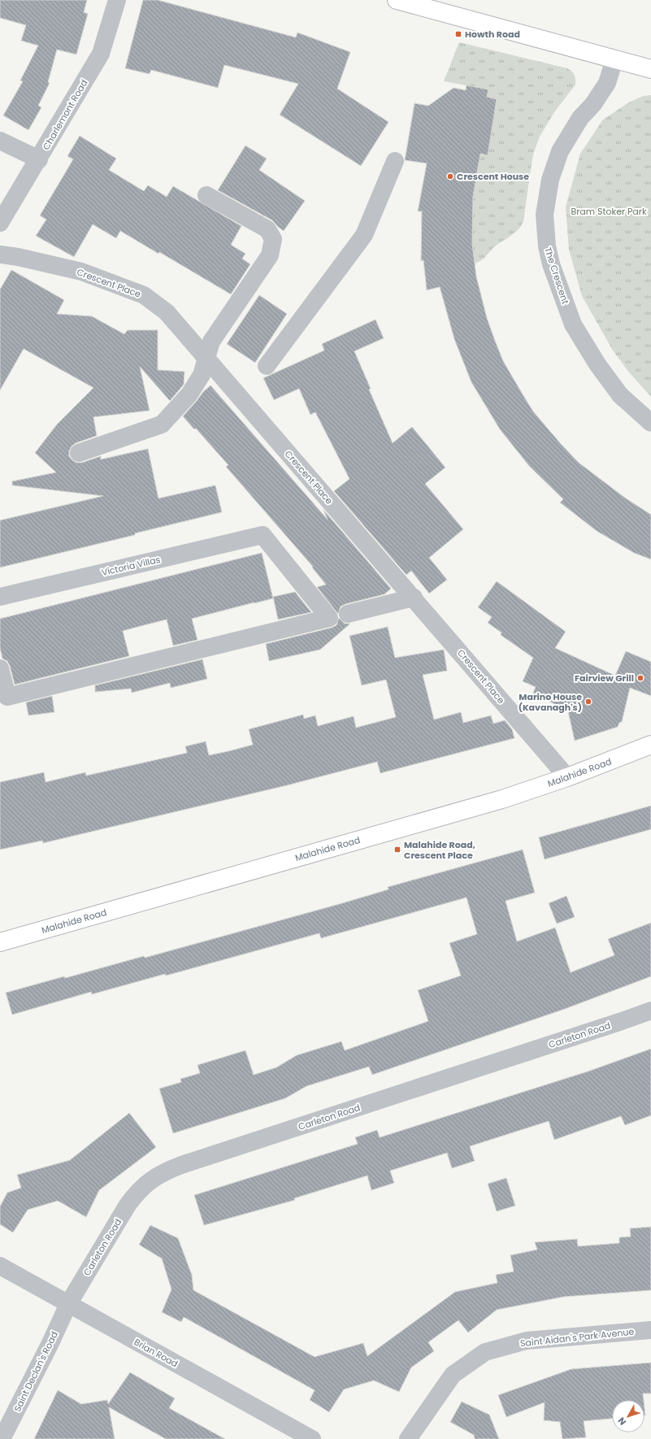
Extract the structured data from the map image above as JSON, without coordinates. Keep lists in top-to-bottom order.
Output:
{
  "streets": {
    "main road": ["Malahide Road"],
    "street": [
      "Charlemont Road",
      "The Crescent",
      "Crescent Place",
      "Victoria Villas",
      "Carleton Road",
      "Saint Aidan's Park Avenue",
      "Brian Road",
      "Saint Declan's Road"
    ]
  },
  "crossings": [
    ["Crescent Place", "Malahide Road"],
    ["Carleton Road", "Brian Road"],
    ["Carleton Road", "Saint Declan's Road"],
    ["Brian Road", "Saint Declan's Road"]
  ],
  "parks": ["Bram Stoker Park"],
  "places": {
    "transit": ["Howth Road", "Malahide Road, Crescent Place"],
    "other": ["Crescent House", "Fairview Grill", "Marino House (Kavanagh's)"]
  },
  "north": "bottom left"
}
